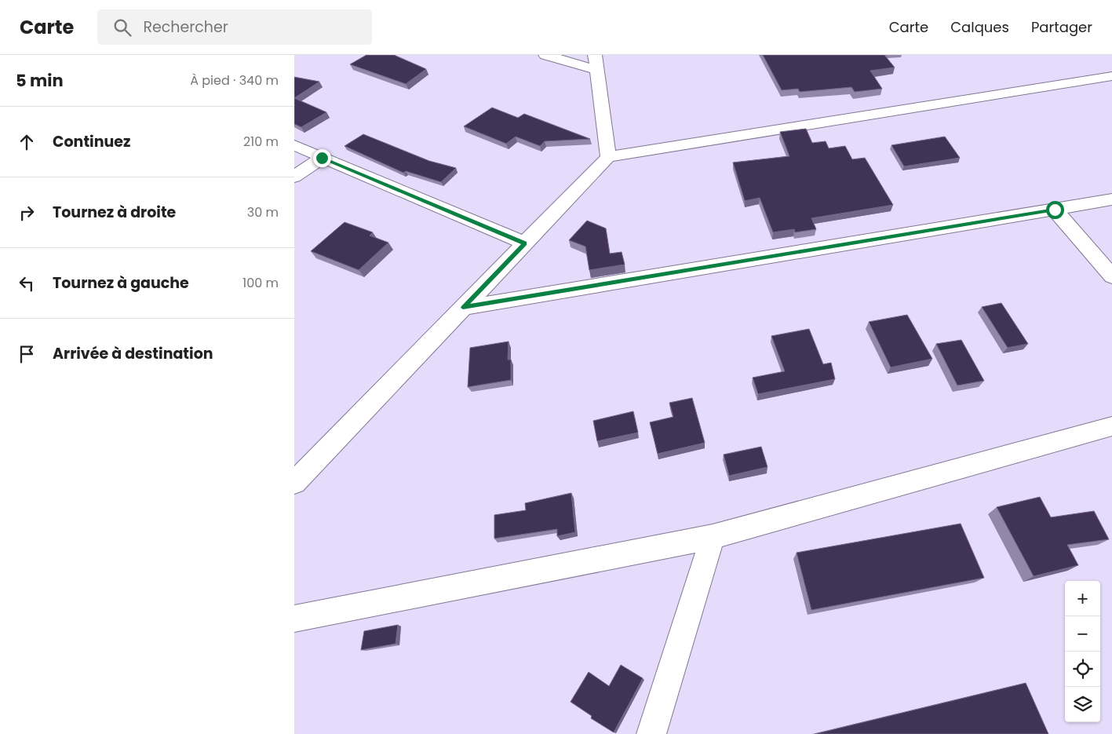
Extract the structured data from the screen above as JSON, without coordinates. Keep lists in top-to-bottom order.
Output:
{
  "page": {
    "header": "Carte",
    "search": "Rechercher",
    "nav": ["Carte", "Calques", "Partager"],
    "heading": ["5 min", "À pied · 340 m"],
    "list": [
      ["Continuez", "210 m"],
      ["Tournez à droite", "30 m"],
      ["Tournez à gauche", "100 m"],
      "Arrivée à destination"
    ],
    "map_buttons": ["+", "−"]
  }
}
